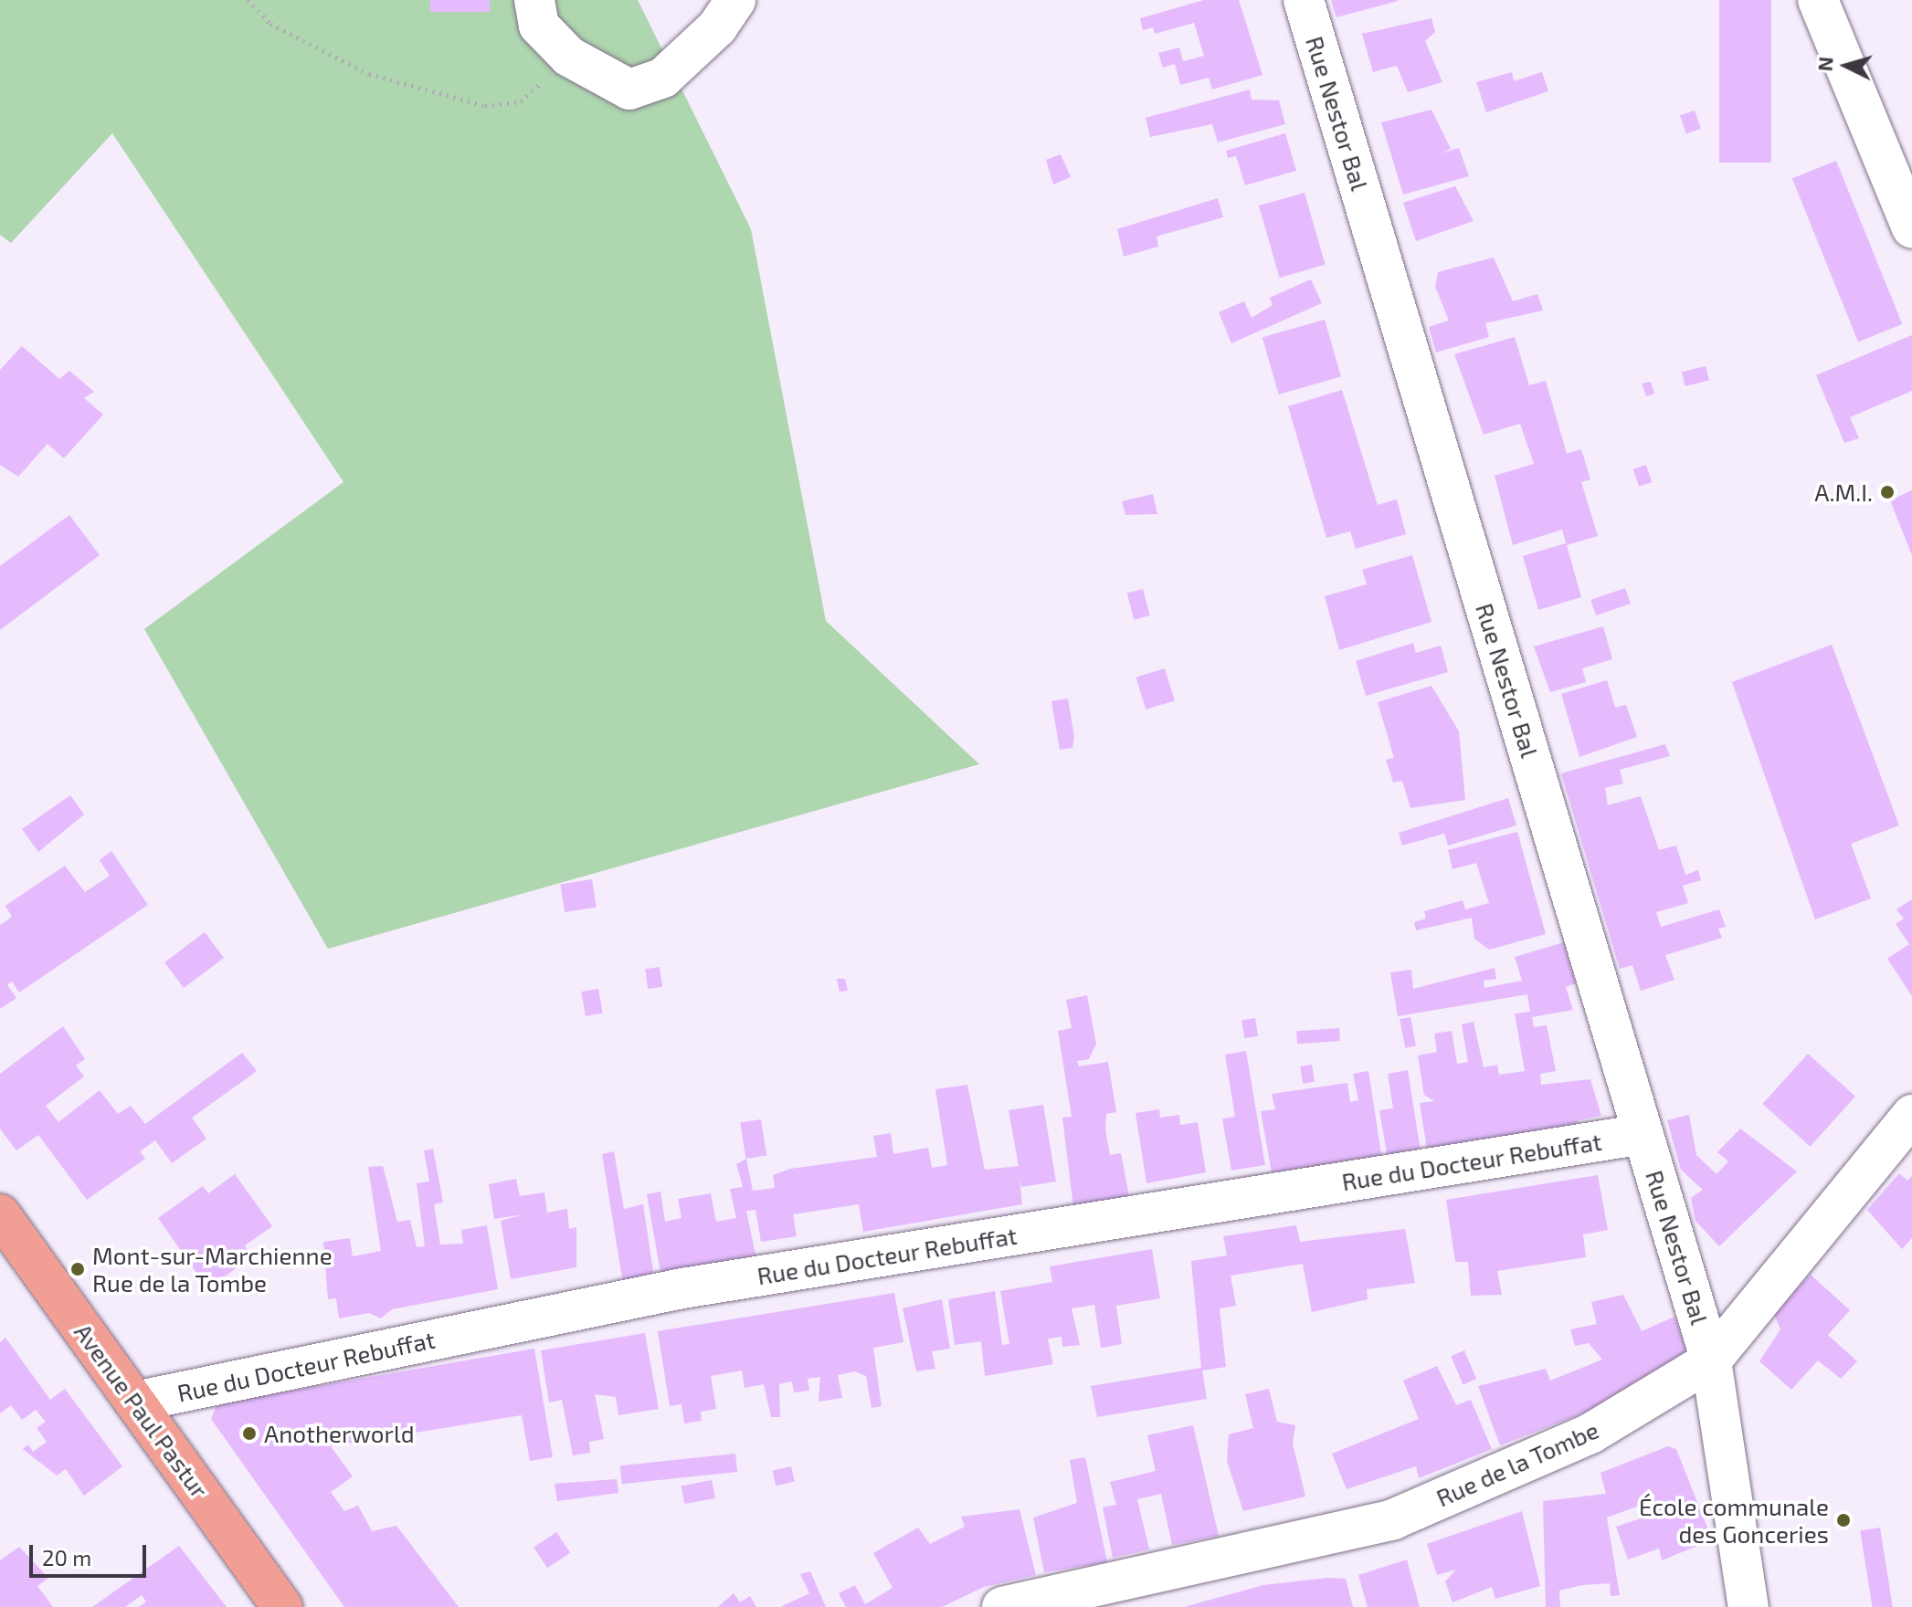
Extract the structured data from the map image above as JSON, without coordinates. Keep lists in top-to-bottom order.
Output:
{
  "streets": {
    "main road": ["Avenue Paul Pastur"],
    "street": ["Rue Nestor Bal", "Rue du Docteur Rebuffat", "Rue de la Tombe"]
  },
  "crossings": [
    ["Rue Nestor Bal", "Rue du Docteur Rebuffat"],
    ["Rue Nestor Bal", "Rue de la Tombe"],
    ["Rue du Docteur Rebuffat", "Avenue Paul Pastur"]
  ],
  "places": [
    "A.M.I.",
    "Mont-sur-Marchienne Rue de la Tombe",
    "Anotherworld",
    "École communale des Gonceries"
  ],
  "scale_bar": "20 m",
  "north": "left"
}
